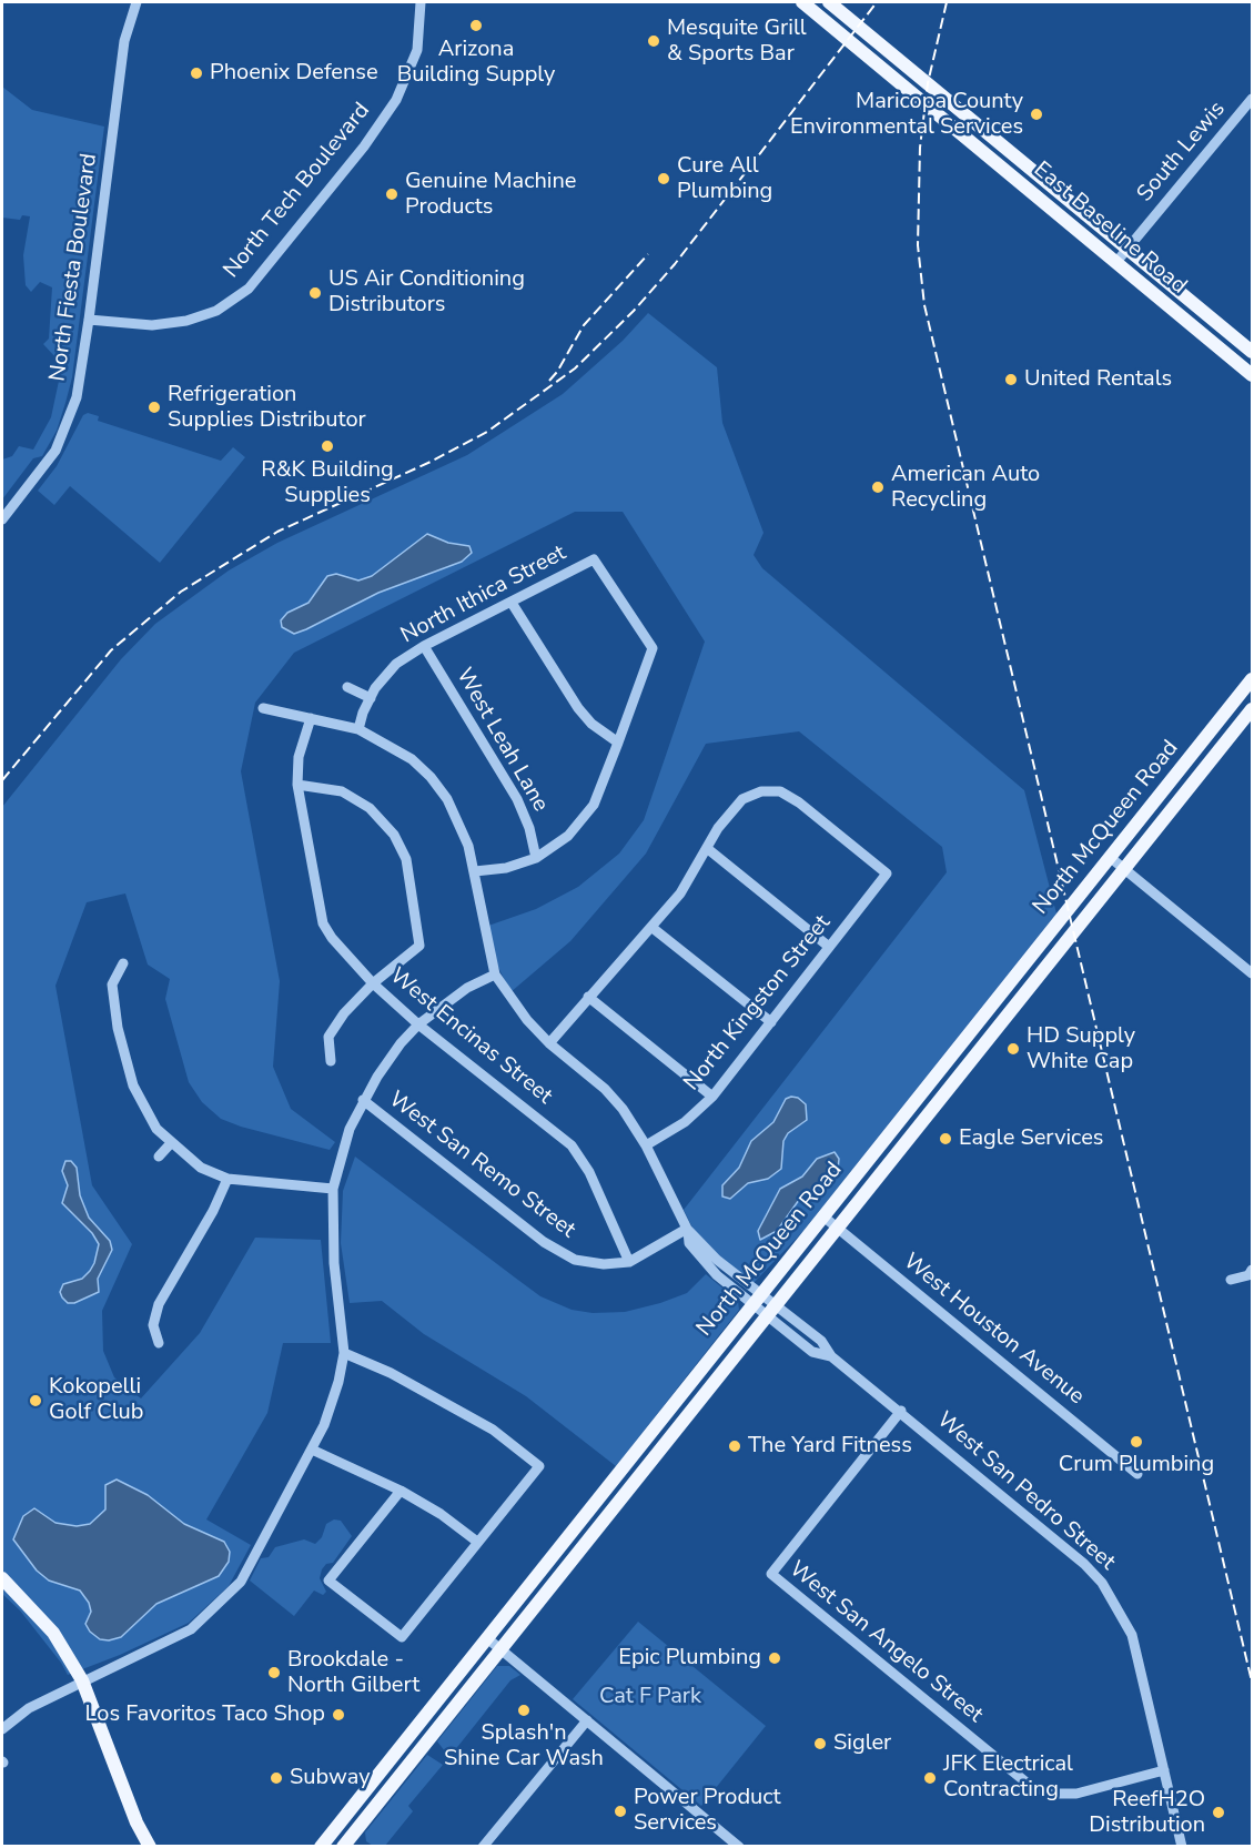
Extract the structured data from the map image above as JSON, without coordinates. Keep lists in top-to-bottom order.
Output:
{
  "streets": {
    "main road": ["East Baseline Road", "North McQueen Road"],
    "street": [
      "South Lewis",
      "North Tech Boulevard",
      "North Fiesta Boulevard",
      "North Ithica Street",
      "West Leah Lane",
      "North Kingston Street",
      "West Encinas Street",
      "West San Remo Street",
      "West Houston Avenue",
      "West San Pedro Street",
      "West San Angelo Street"
    ]
  },
  "crossings": [
    ["South Lewis", "East Baseline Road"],
    ["North Tech Boulevard", "North Fiesta Boulevard"],
    ["North Ithica Street", "West Leah Lane"],
    ["North Ithica Street", "West San Pedro Street"],
    ["North McQueen Road", "West Houston Avenue"],
    ["North McQueen Road", "West San Pedro Street"],
    ["North Kingston Street", "West San Pedro Street"],
    ["West Encinas Street", "West San Remo Street"],
    ["West Encinas Street", "West San Pedro Street"],
    ["West San Remo Street", "West San Pedro Street"],
    ["West San Pedro Street", "West San Angelo Street"]
  ],
  "parks": ["Cat F Park"],
  "places": [
    "Arizona Building Supply",
    "Mesquite Grill & Sports Bar",
    "Phoenix Defense",
    "Maricopa County Environmental Services",
    "Cure All Plumbing",
    "Genuine Machine Products",
    "US Air Conditioning Distributors",
    "United Rentals",
    "Refrigeration Supplies Distributor",
    "R&K Building Supplies",
    "American Auto Recycling",
    "HD Supply White Cap",
    "Eagle Services",
    "Kokopelli Golf Club",
    "Crum Plumbing",
    "The Yard Fitness",
    "Epic Plumbing",
    "Brookdale - North Gilbert",
    "Splash'n Shine Car Wash",
    "Los Favoritos Taco Shop",
    "Sigler",
    "Subway",
    "JFK Electrical Contracting",
    "Power Product Services",
    "ReefH2O Distribution"
  ]
}
